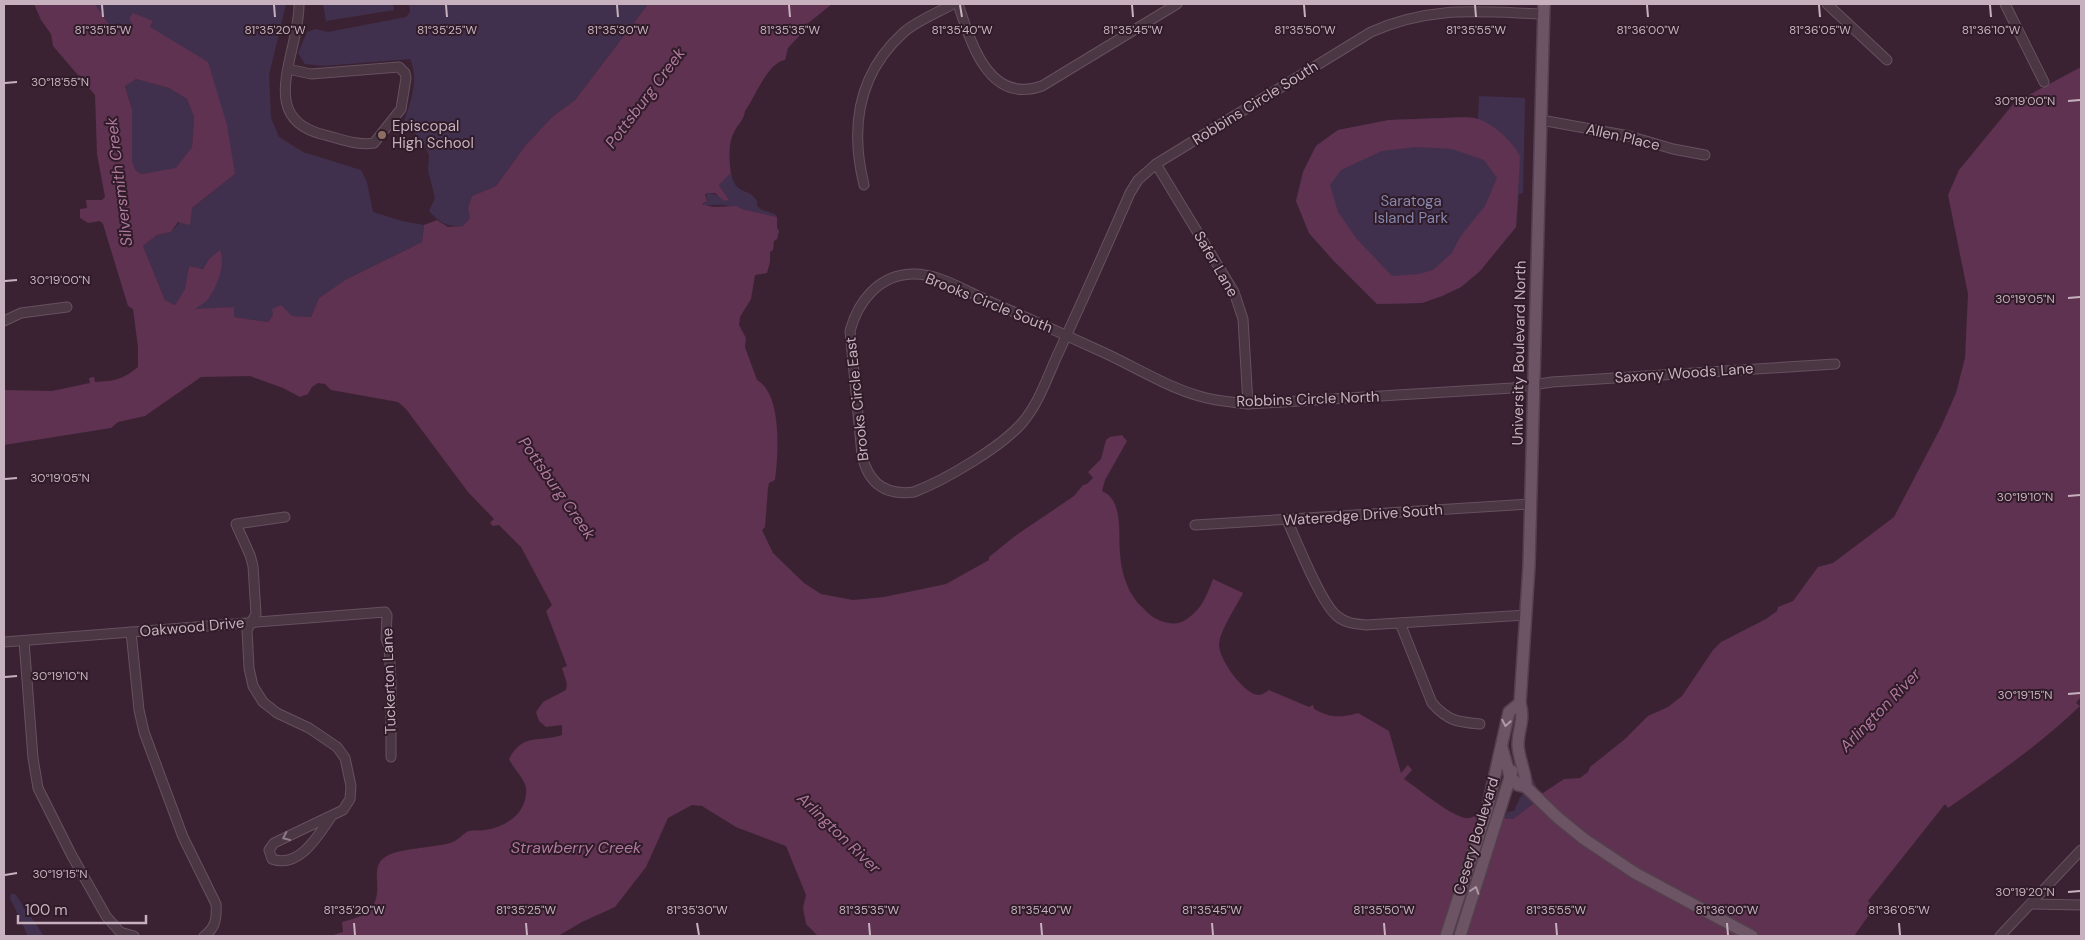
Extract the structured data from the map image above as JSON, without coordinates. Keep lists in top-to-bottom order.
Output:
{
  "streets": {
    "main road": ["University Boulevard North", "Cesery Boulevard"],
    "street": [
      "Robbins Circle South",
      "Allen Place",
      "Safer Lane",
      "Brooks Circle South",
      "Saxony Woods Lane",
      "Brooks Circle East",
      "Robbins Circle North",
      "Wateredge Drive South",
      "Oakwood Drive",
      "Tuckerton Lane"
    ]
  },
  "crossings": [
    ["Robbins Circle South", "Safer Lane"],
    ["Robbins Circle South", "Brooks Circle South"],
    ["Robbins Circle South", "University Boulevard North"],
    ["Robbins Circle South", "Brooks Circle East"],
    ["Robbins Circle South", "Robbins Circle North"],
    ["Allen Place", "University Boulevard North"],
    ["Safer Lane", "Robbins Circle North"],
    ["Brooks Circle South", "Brooks Circle East"],
    ["Brooks Circle South", "Robbins Circle North"],
    ["University Boulevard North", "Saxony Woods Lane"],
    ["University Boulevard North", "Robbins Circle North"],
    ["University Boulevard North", "Wateredge Drive South"],
    ["University Boulevard North", "Cesery Boulevard"],
    ["Saxony Woods Lane", "Robbins Circle North"],
    ["Oakwood Drive", "Tuckerton Lane"]
  ],
  "water": [
    "Pottsburg Creek",
    "Silversmith Creek",
    "Arlington River",
    "Strawberry Creek"
  ],
  "parks": ["Saratoga Island Park"],
  "places": ["Episcopal High School"],
  "scale_bar": "100 m",
  "coordinates": [
    "81°35'35\"W",
    "81°35'45\"W",
    "81°35'50\"W",
    "81°36'00\"W",
    "81°36'10\"W",
    "81°35'15\"W",
    "81°35'20\"W",
    "81°35'25\"W",
    "81°35'30\"W",
    "81°35'40\"W",
    "81°35'55\"W",
    "81°36'05\"W",
    "30°18'55\"N",
    "30°19'00\"N",
    "30°19'05\"N",
    "30°19'10\"N",
    "30°19'15\"N",
    "30°19'20\"N"
  ]
}
